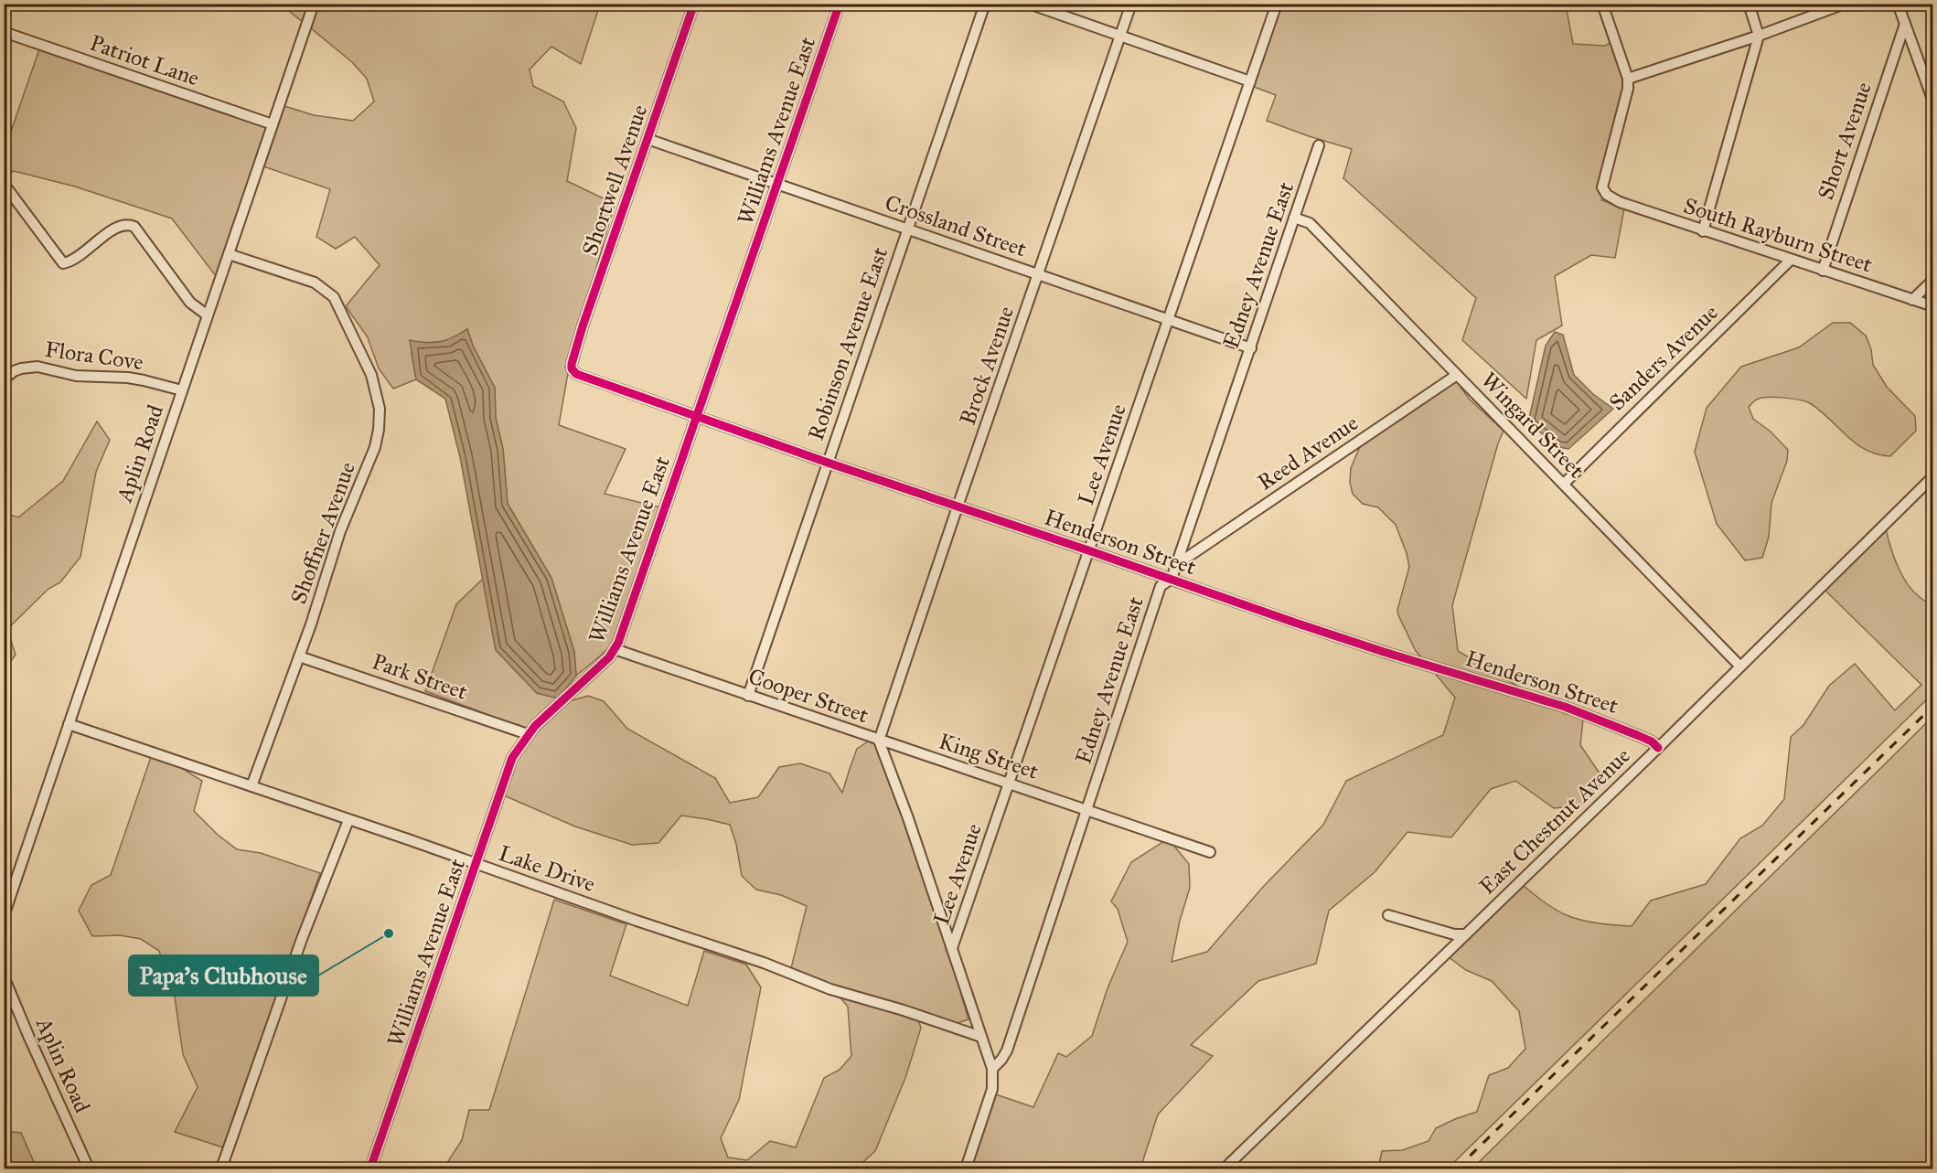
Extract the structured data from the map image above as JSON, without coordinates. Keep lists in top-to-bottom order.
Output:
{
  "streets": {
    "street": [
      "Patriot Lane",
      "Williams Avenue East",
      "Short Avenue",
      "Shortwell Avenue",
      "Crossland Street",
      "South Rayburn Street",
      "Edney Avenue East",
      "Robinson Avenue East",
      "Flora Cove",
      "Sanders Avenue",
      "Brock Avenue",
      "Wingard Street",
      "Reed Avenue",
      "Aplin Road",
      "Lee Avenue",
      "Shoffner Avenue",
      "Henderson Street",
      "Park Street",
      "Cooper Street",
      "King Street",
      "East Chestnut Avenue",
      "Lake Drive"
    ]
  },
  "crossings": [
    ["Patriot Lane", "Aplin Road"],
    ["Williams Avenue East", "Crossland Street"],
    ["Williams Avenue East", "Henderson Street"],
    ["Williams Avenue East", "Park Street"],
    ["Williams Avenue East", "Cooper Street"],
    ["Williams Avenue East", "Lake Drive"],
    ["Short Avenue", "South Rayburn Street"],
    ["Shortwell Avenue", "Crossland Street"],
    ["Shortwell Avenue", "Henderson Street"],
    ["Crossland Street", "Edney Avenue East"],
    ["Crossland Street", "Robinson Avenue East"],
    ["Crossland Street", "Brock Avenue"],
    ["Crossland Street", "Lee Avenue"],
    ["South Rayburn Street", "Sanders Avenue"],
    ["Edney Avenue East", "Wingard Street"],
    ["Edney Avenue East", "Reed Avenue"],
    ["Edney Avenue East", "Henderson Street"],
    ["Edney Avenue East", "Cooper Street"],
    ["Edney Avenue East", "King Street"],
    ["Robinson Avenue East", "Henderson Street"],
    ["Robinson Avenue East", "Cooper Street"],
    ["Flora Cove", "Aplin Road"],
    ["Sanders Avenue", "Wingard Street"],
    ["Brock Avenue", "Henderson Street"],
    ["Brock Avenue", "Cooper Street"],
    ["Brock Avenue", "King Street"],
    ["Wingard Street", "Reed Avenue"],
    ["Wingard Street", "East Chestnut Avenue"],
    ["Aplin Road", "Shoffner Avenue"],
    ["Aplin Road", "Lake Drive"],
    ["Lee Avenue", "Henderson Street"],
    ["Lee Avenue", "Cooper Street"],
    ["Lee Avenue", "King Street"],
    ["Shoffner Avenue", "Park Street"],
    ["Shoffner Avenue", "Lake Drive"],
    ["Henderson Street", "East Chestnut Avenue"],
    ["Cooper Street", "King Street"],
    ["Cooper Street", "Lake Drive"]
  ],
  "places": ["Papa's Clubhouse"]
}
